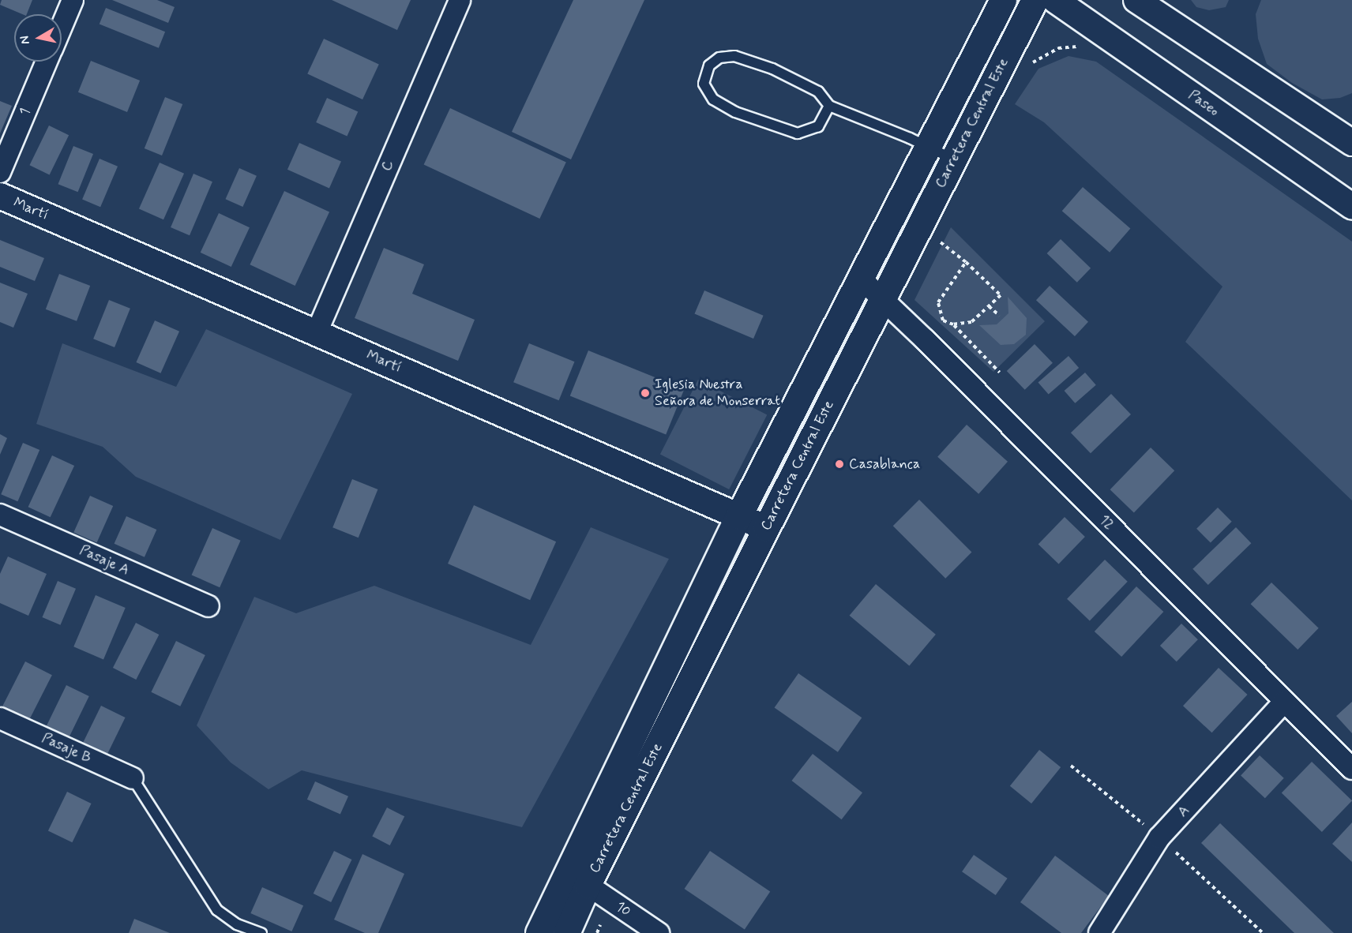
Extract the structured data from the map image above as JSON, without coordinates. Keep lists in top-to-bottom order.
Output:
{
  "streets": {
    "main road": ["Carretera Central Este"],
    "street": [
      "Paseo",
      "1",
      "C",
      "Martí",
      "12",
      "Pasaje A",
      "Pasaje B",
      "A",
      "10"
    ]
  },
  "crossings": [
    ["Carretera Central Este", "Martí"],
    ["Carretera Central Este", "12"],
    ["Carretera Central Este", "10"],
    ["C", "Martí"],
    ["12", "A"]
  ],
  "places": ["Iglesia Nuestra Señora de Monserrat", "Casablanca"],
  "north": "left"
}
